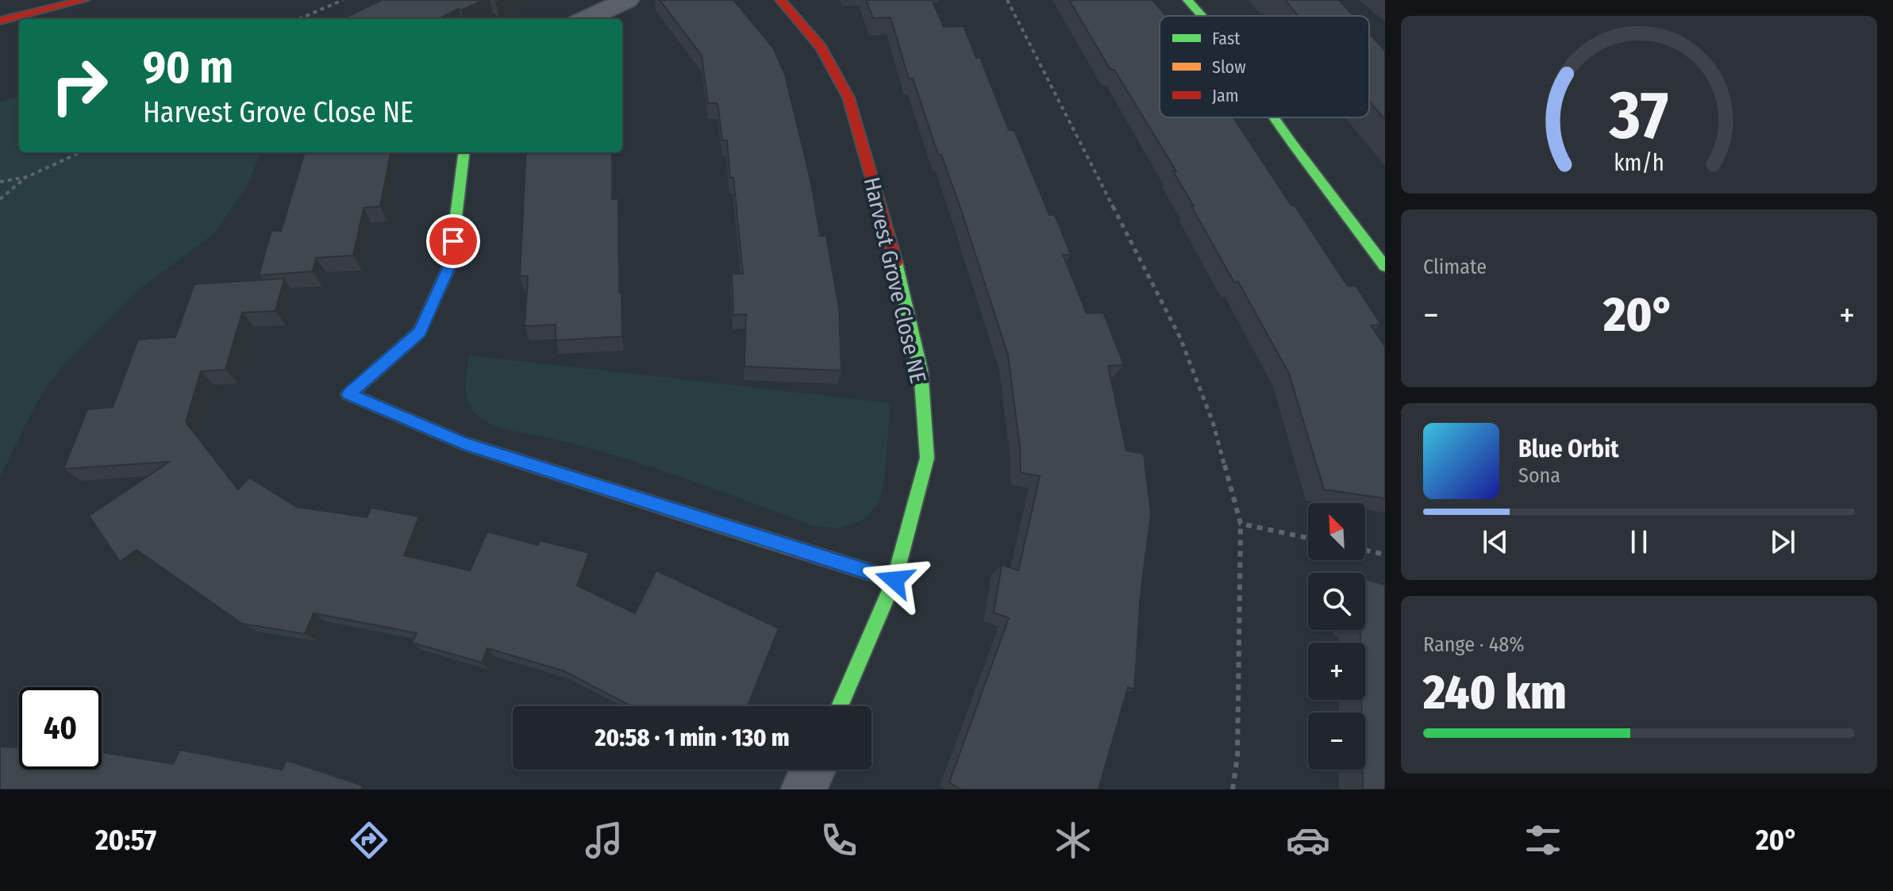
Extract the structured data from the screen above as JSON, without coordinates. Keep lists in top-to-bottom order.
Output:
{
  "streets": {
    "street": ["Harvest Grove Close NE"]
  },
  "legend": ["Fast", "Slow", "Jam"],
  "north": "top left",
  "page": {
    "turn": ["90 m", "Harvest Grove Close NE"],
    "tile": [
      "Climate",
      ["Range · 48%", "240 km"]
    ],
    "heat": ["−", "20°", "+"],
    "song": ["Blue Orbit", "Sona"],
    "map_buttons": ["+", "−"],
    "limit": "40",
    "trip": "20:58 · 1 min · 130 m",
    "tabs": ["20:57", "20°"],
    "gauge": ["37", "km/h"]
  }
}
